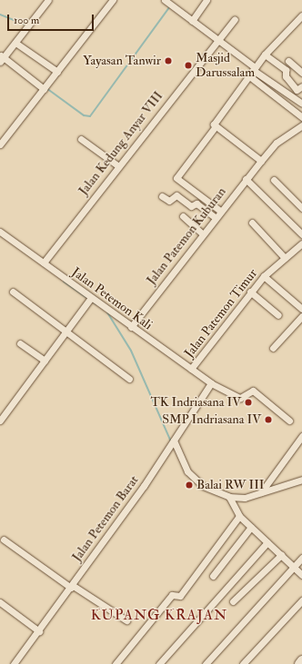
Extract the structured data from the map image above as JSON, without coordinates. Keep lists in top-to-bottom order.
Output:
{
  "streets": {
    "street": [
      "Jalan Kedung Anyar VIII",
      "Jalan Patemon Kuburan",
      "Jalan Petemon Kali",
      "Jalan Patemon Timur",
      "Jalan Petemon Barat"
    ]
  },
  "crossings": [
    ["Jalan Kedung Anyar VIII", "Jalan Petemon Kali"],
    ["Jalan Patemon Kuburan", "Jalan Petemon Kali"],
    ["Jalan Petemon Kali", "Jalan Patemon Timur"],
    ["Jalan Petemon Kali", "Jalan Petemon Barat"]
  ],
  "districts": ["KUPANG KRAJAN"],
  "places": [
    "Yayasan Tanwir",
    "Masjid Darussalam",
    "TK Indriasana IV",
    "SMP Indriasana IV",
    "Balai RW III"
  ],
  "scale_bar": "100 m"
}
